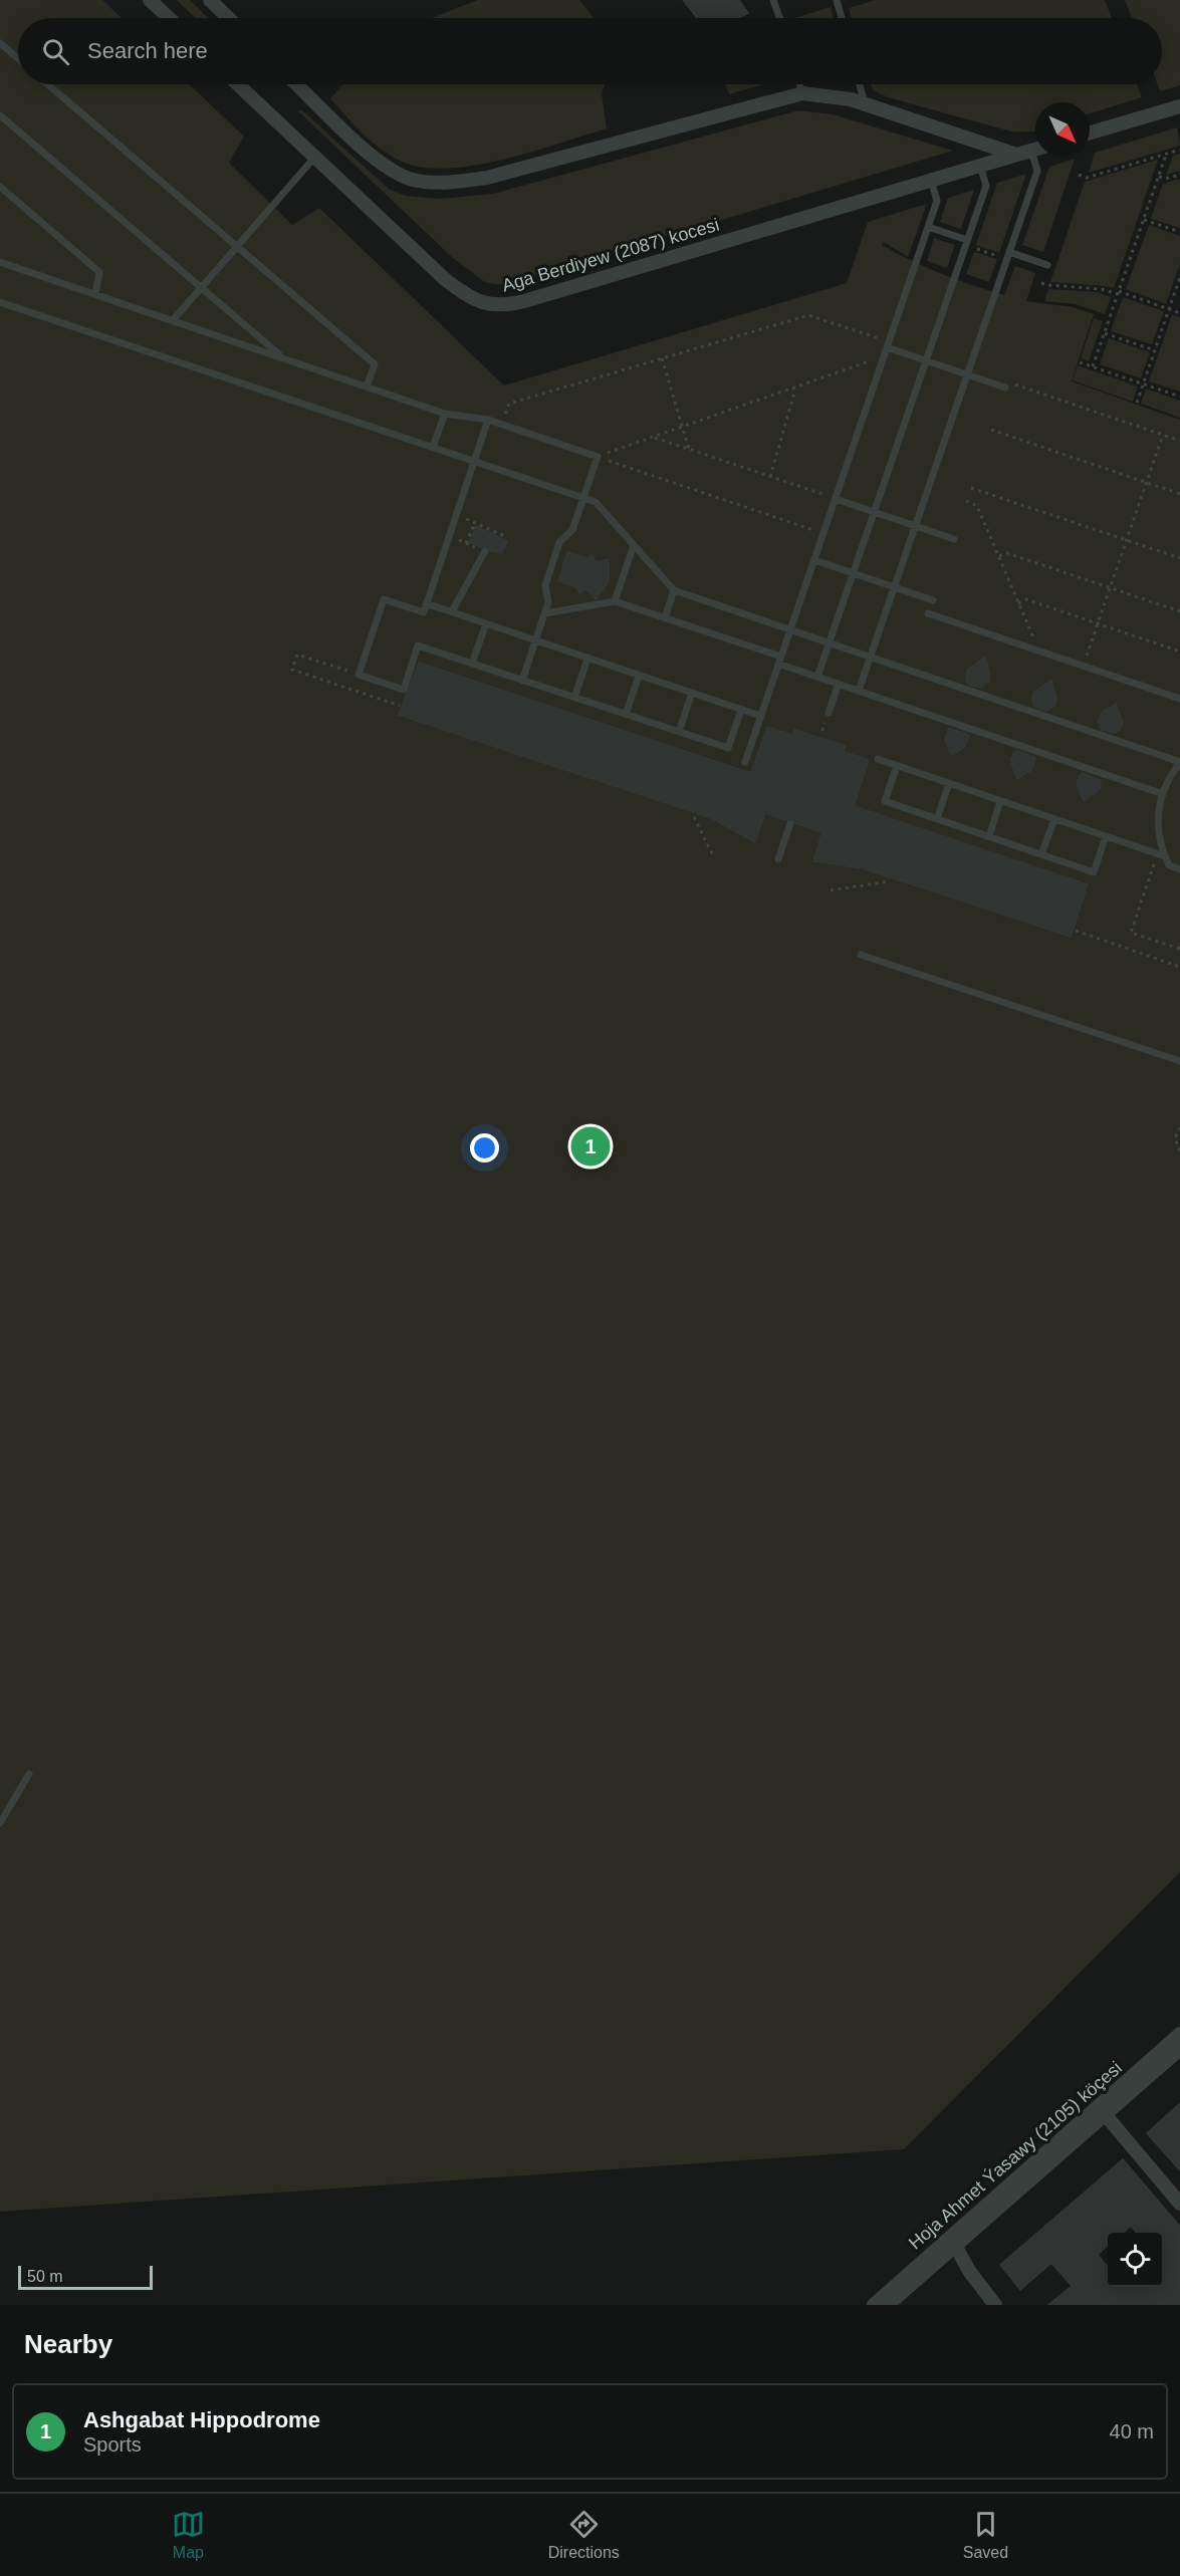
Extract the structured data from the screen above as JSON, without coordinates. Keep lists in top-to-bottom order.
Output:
{
  "streets": {
    "street": ["Aga Berdiyew (2087) kocesi", "Hoja Ahmet Ýasawy (2105) köçesi"]
  },
  "scale_bar": "50 m",
  "north": "bottom right",
  "page": {
    "search": "Search here",
    "pins": "1",
    "scale": "50 m",
    "heading": "Nearby",
    "list": [
      {
        "mark": "1",
        "name": "Ashgabat Hippodrome",
        "note": "Sports",
        "value": "40 m"
      }
    ],
    "nav": ["Map", "Directions", "Saved"]
  }
}
